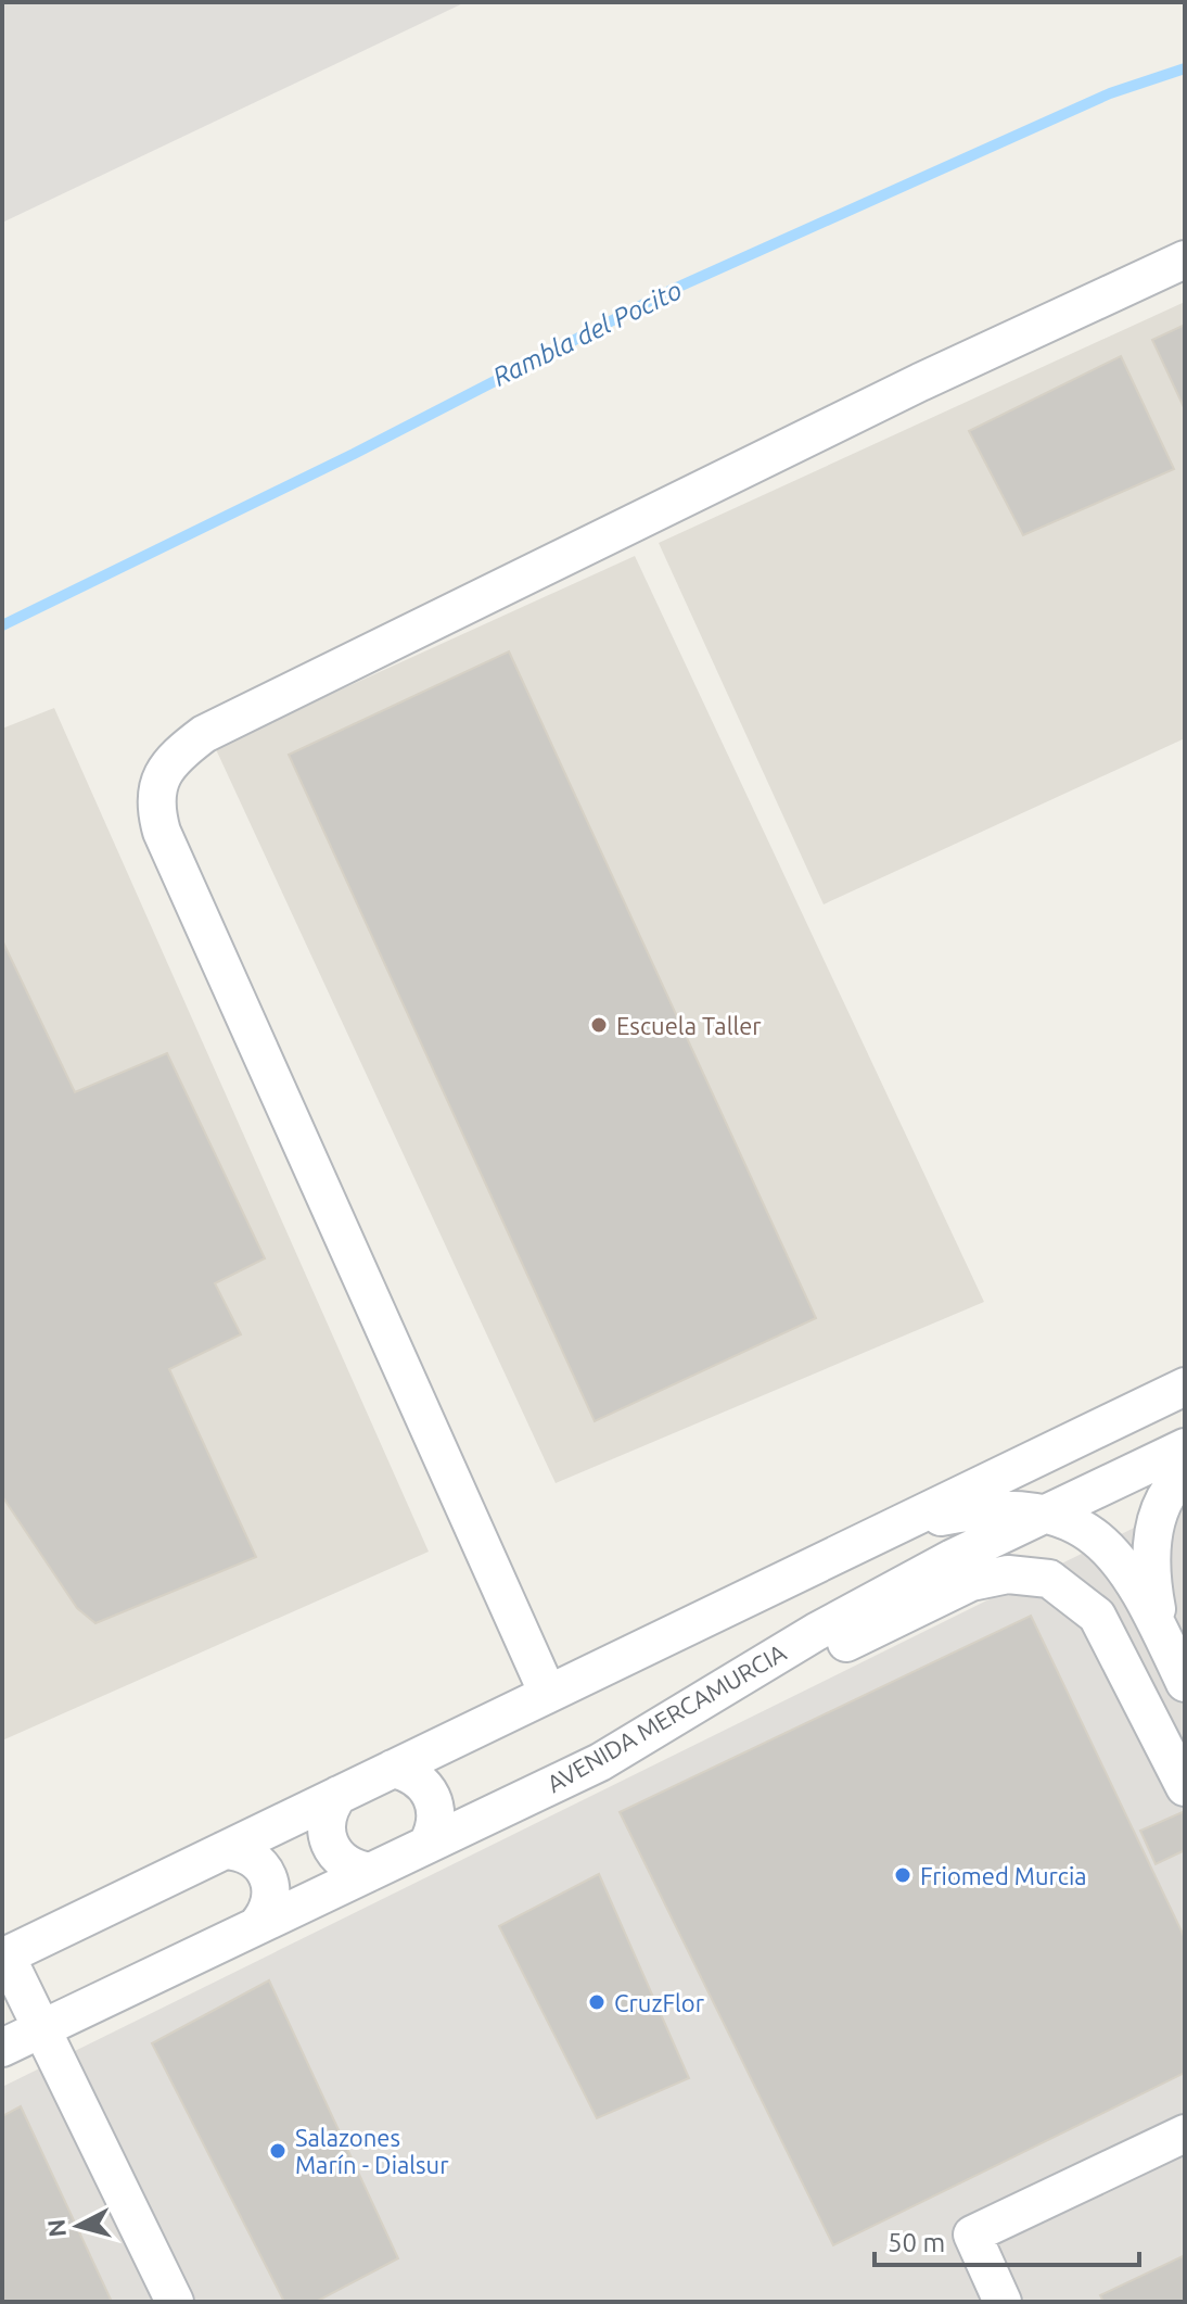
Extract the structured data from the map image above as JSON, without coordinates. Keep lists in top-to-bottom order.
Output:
{
  "streets": {
    "street": ["AVENIDA MERCAMURCIA"]
  },
  "water": ["Rambla del Pocito"],
  "places": [
    "Escuela Taller",
    "Friomed Murcia",
    "CruzFlor",
    "Salazones Marín - Dialsur"
  ],
  "scale_bar": "50 m",
  "north": "left"
}
